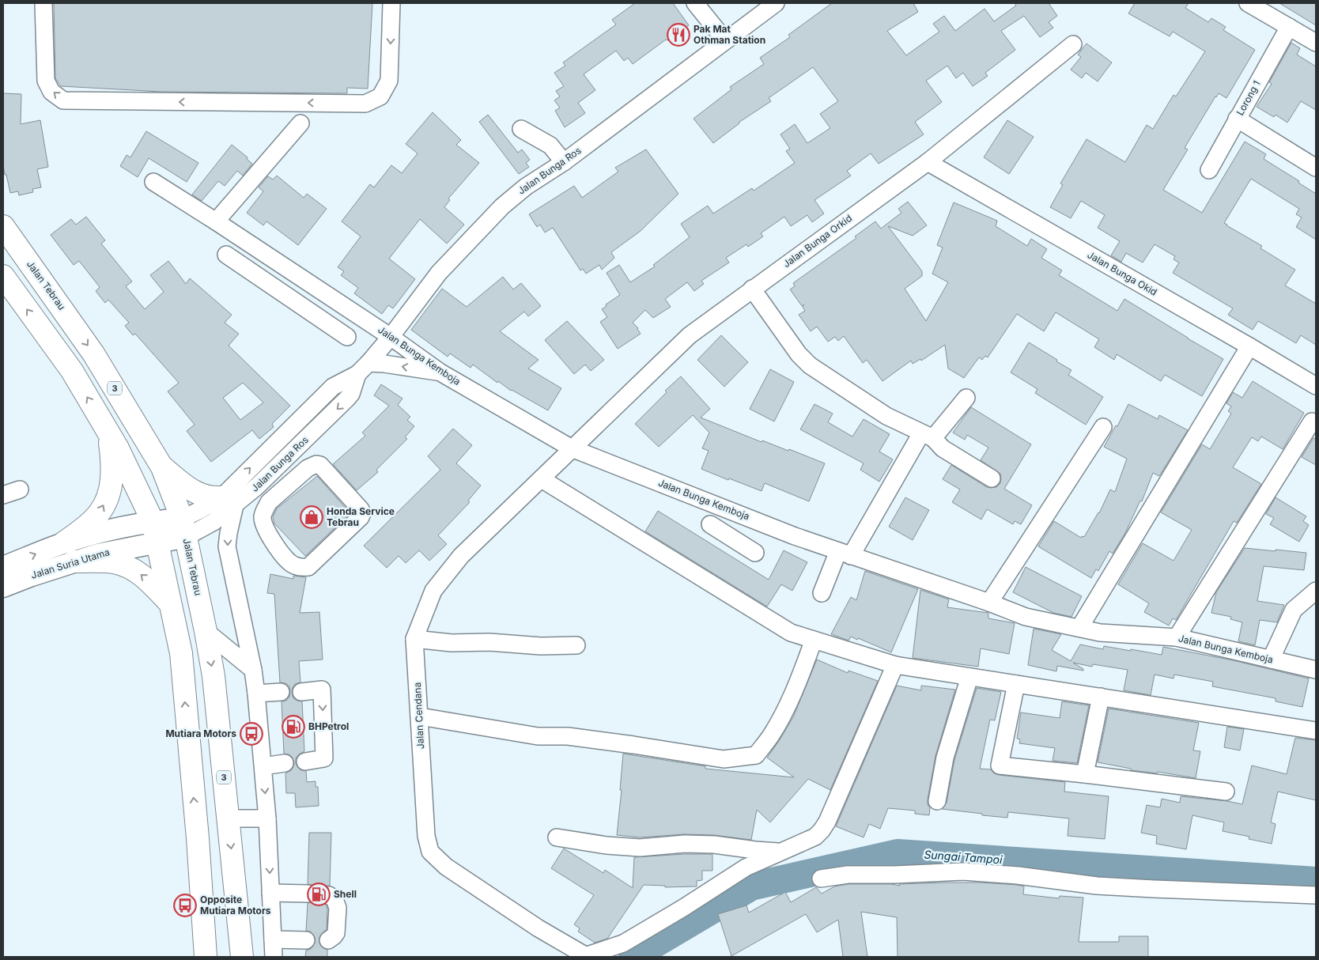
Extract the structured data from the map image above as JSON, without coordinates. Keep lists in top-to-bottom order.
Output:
{
  "streets": {
    "highway": ["Jalan Tebrau", "3"],
    "main road": ["Jalan Suria Utama"],
    "street": [
      "Lorong 1",
      "Jalan Bunga Ros",
      "Jalan Bunga Orkid",
      "Jalan Bunga Okid",
      "Jalan Bunga Kemboja",
      "Jalan Cendana"
    ]
  },
  "crossings": [
    ["Jalan Bunga Ros", "Jalan Tebrau"],
    ["Jalan Bunga Ros", "Jalan Bunga Kemboja"],
    ["Jalan Bunga Ros", "Jalan Suria Utama"],
    ["Jalan Bunga Orkid", "Jalan Bunga Okid"],
    ["Jalan Bunga Orkid", "Jalan Bunga Kemboja"],
    ["Jalan Bunga Orkid", "Jalan Cendana"],
    ["Jalan Tebrau", "Jalan Suria Utama"],
    ["Jalan Bunga Kemboja", "Jalan Cendana"]
  ],
  "water": ["Sungai Tampoi"],
  "places": {
    "restaurant": ["Pak Mat Othman Station"],
    "shop": ["Honda Service Tebrau"],
    "fuel station": ["BHPetrol", "Shell"],
    "bus stop": ["Mutiara Motors", "Opposite Mutiara Motors"]
  }
}
